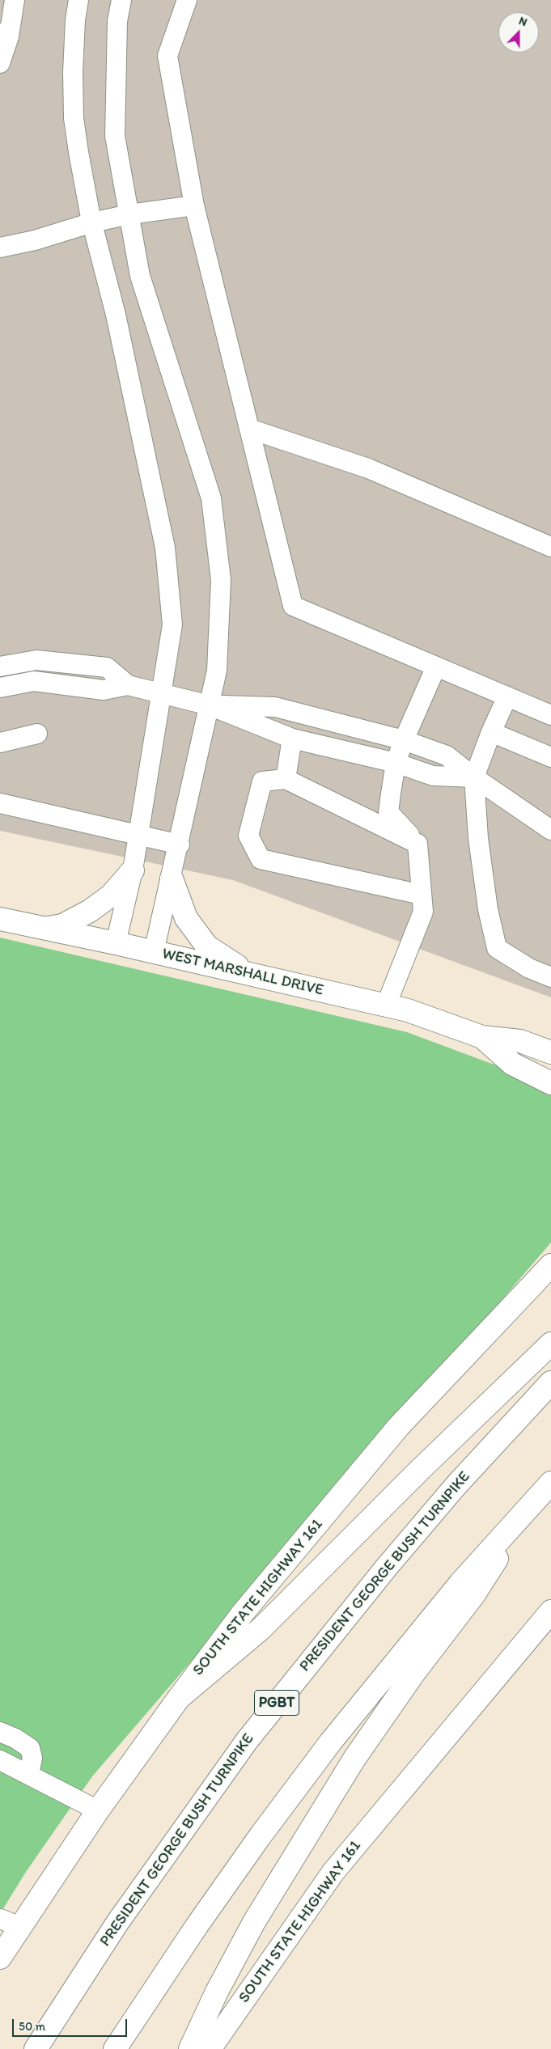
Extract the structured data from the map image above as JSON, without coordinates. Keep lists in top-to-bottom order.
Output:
{
  "streets": {
    "main road": [
      "WEST MARSHALL DRIVE",
      "PRESIDENT GEORGE BUSH TURNPIKE",
      "SOUTH STATE HIGHWAY 161",
      "PGBT"
    ]
  },
  "scale_bar": "50 m",
  "north": "top"
}
